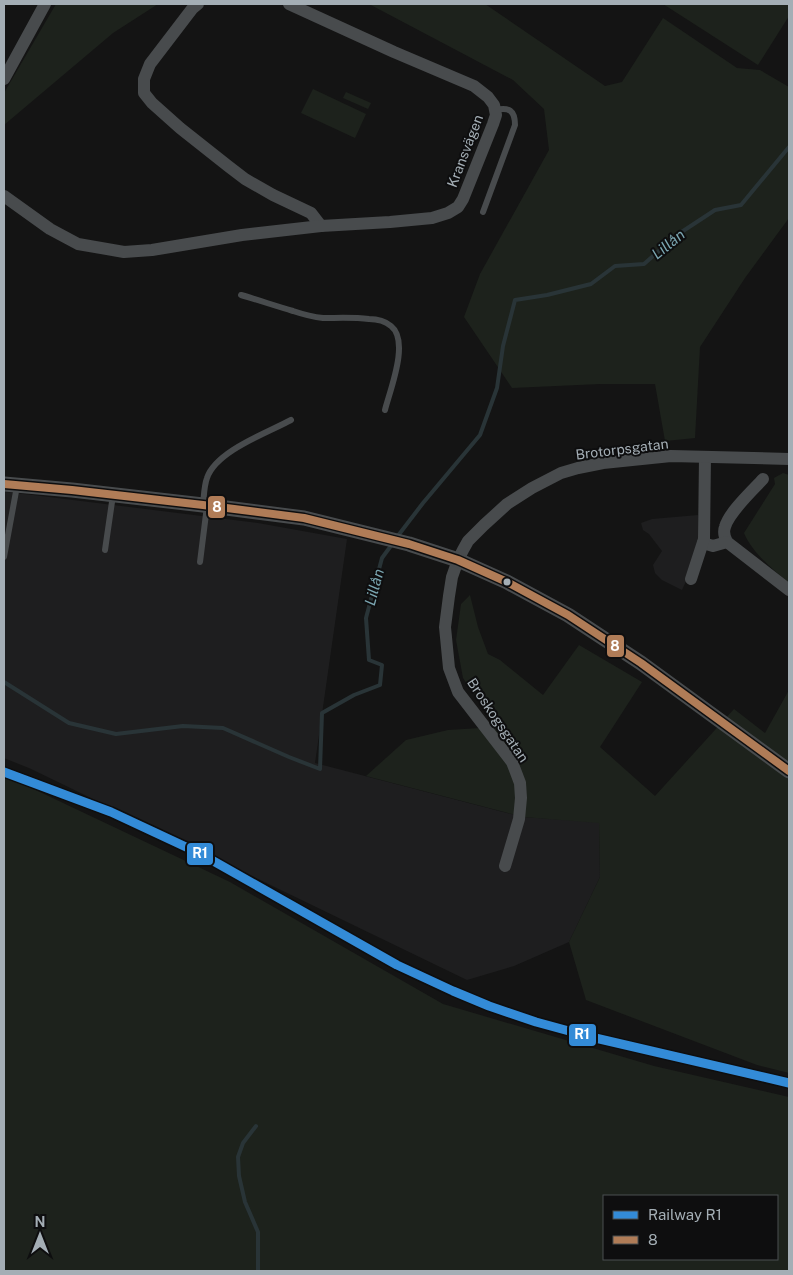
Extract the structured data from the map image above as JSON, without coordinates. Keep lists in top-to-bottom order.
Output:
{
  "streets": {
    "street": ["Kransvägen", "Brotorpsgatan", "Broskogsgatan"]
  },
  "crossings": [
    ["Brotorpsgatan", "Broskogsgatan"]
  ],
  "water": ["Lillån"],
  "lines": ["transit line 8", "rail line R1"],
  "legend": ["Railway R1", "8"],
  "north": "top"
}
